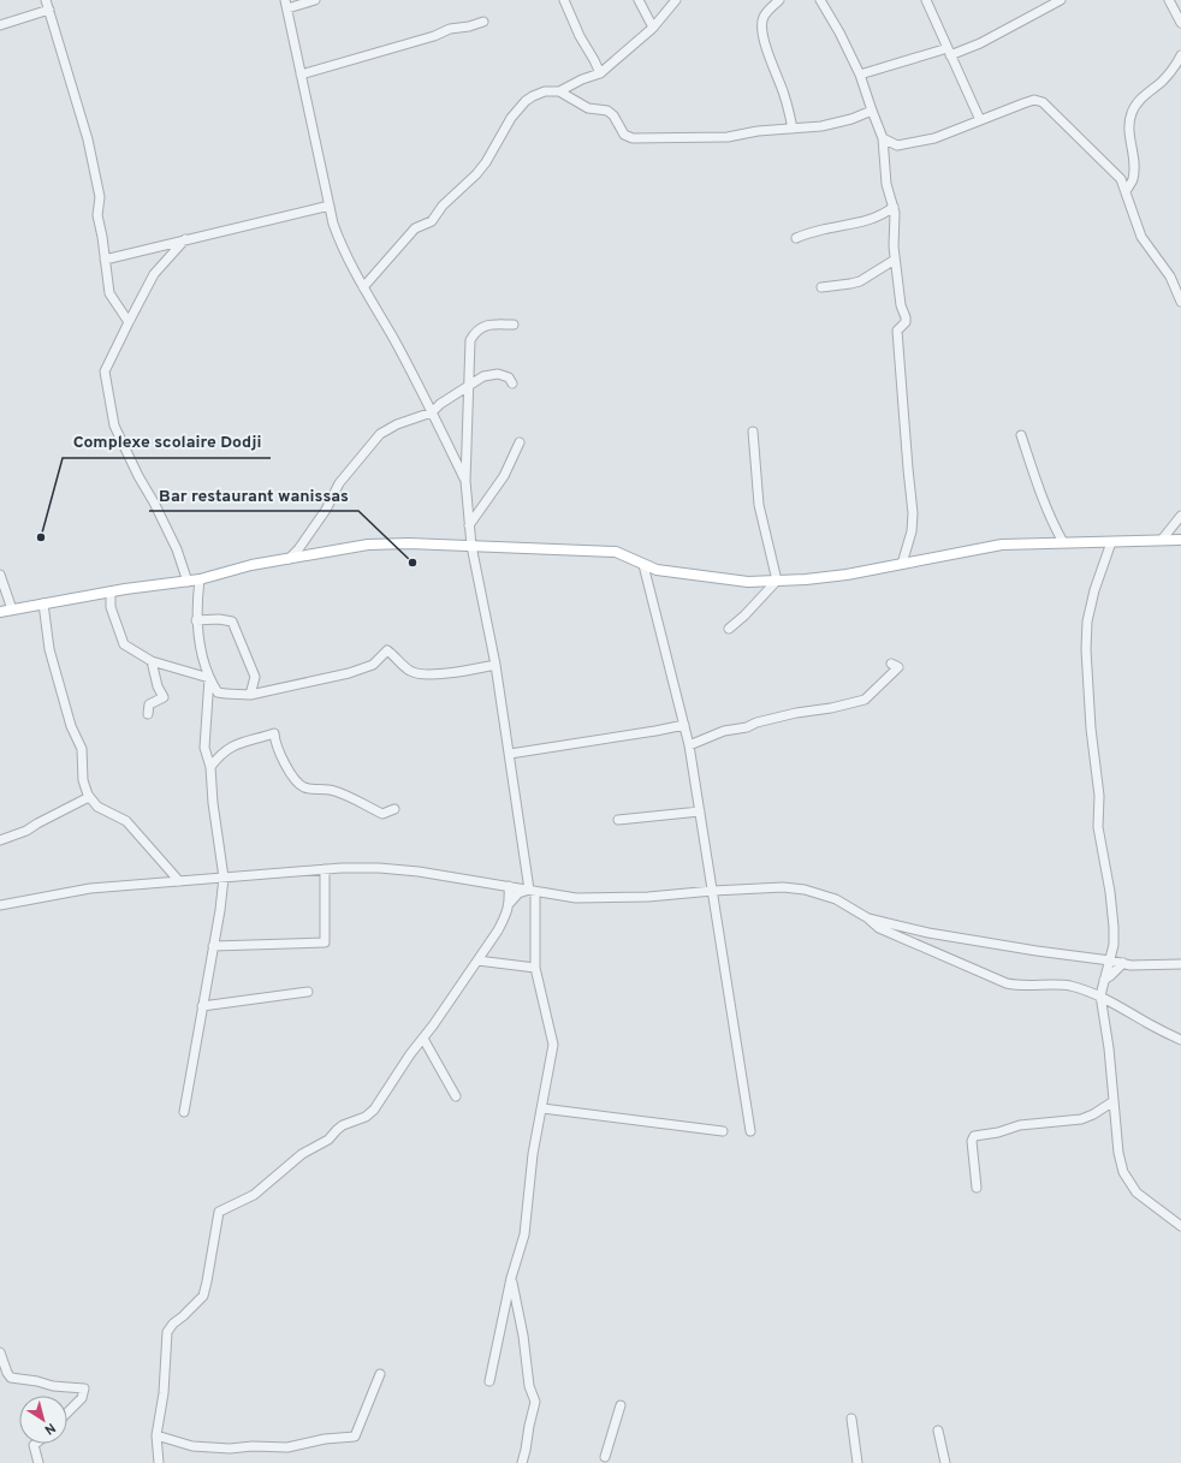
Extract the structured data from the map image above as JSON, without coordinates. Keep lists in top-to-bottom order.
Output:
{
  "places": ["Complexe scolaire Dodji", "Bar restaurant wanissas"],
  "north": "bottom right"
}
